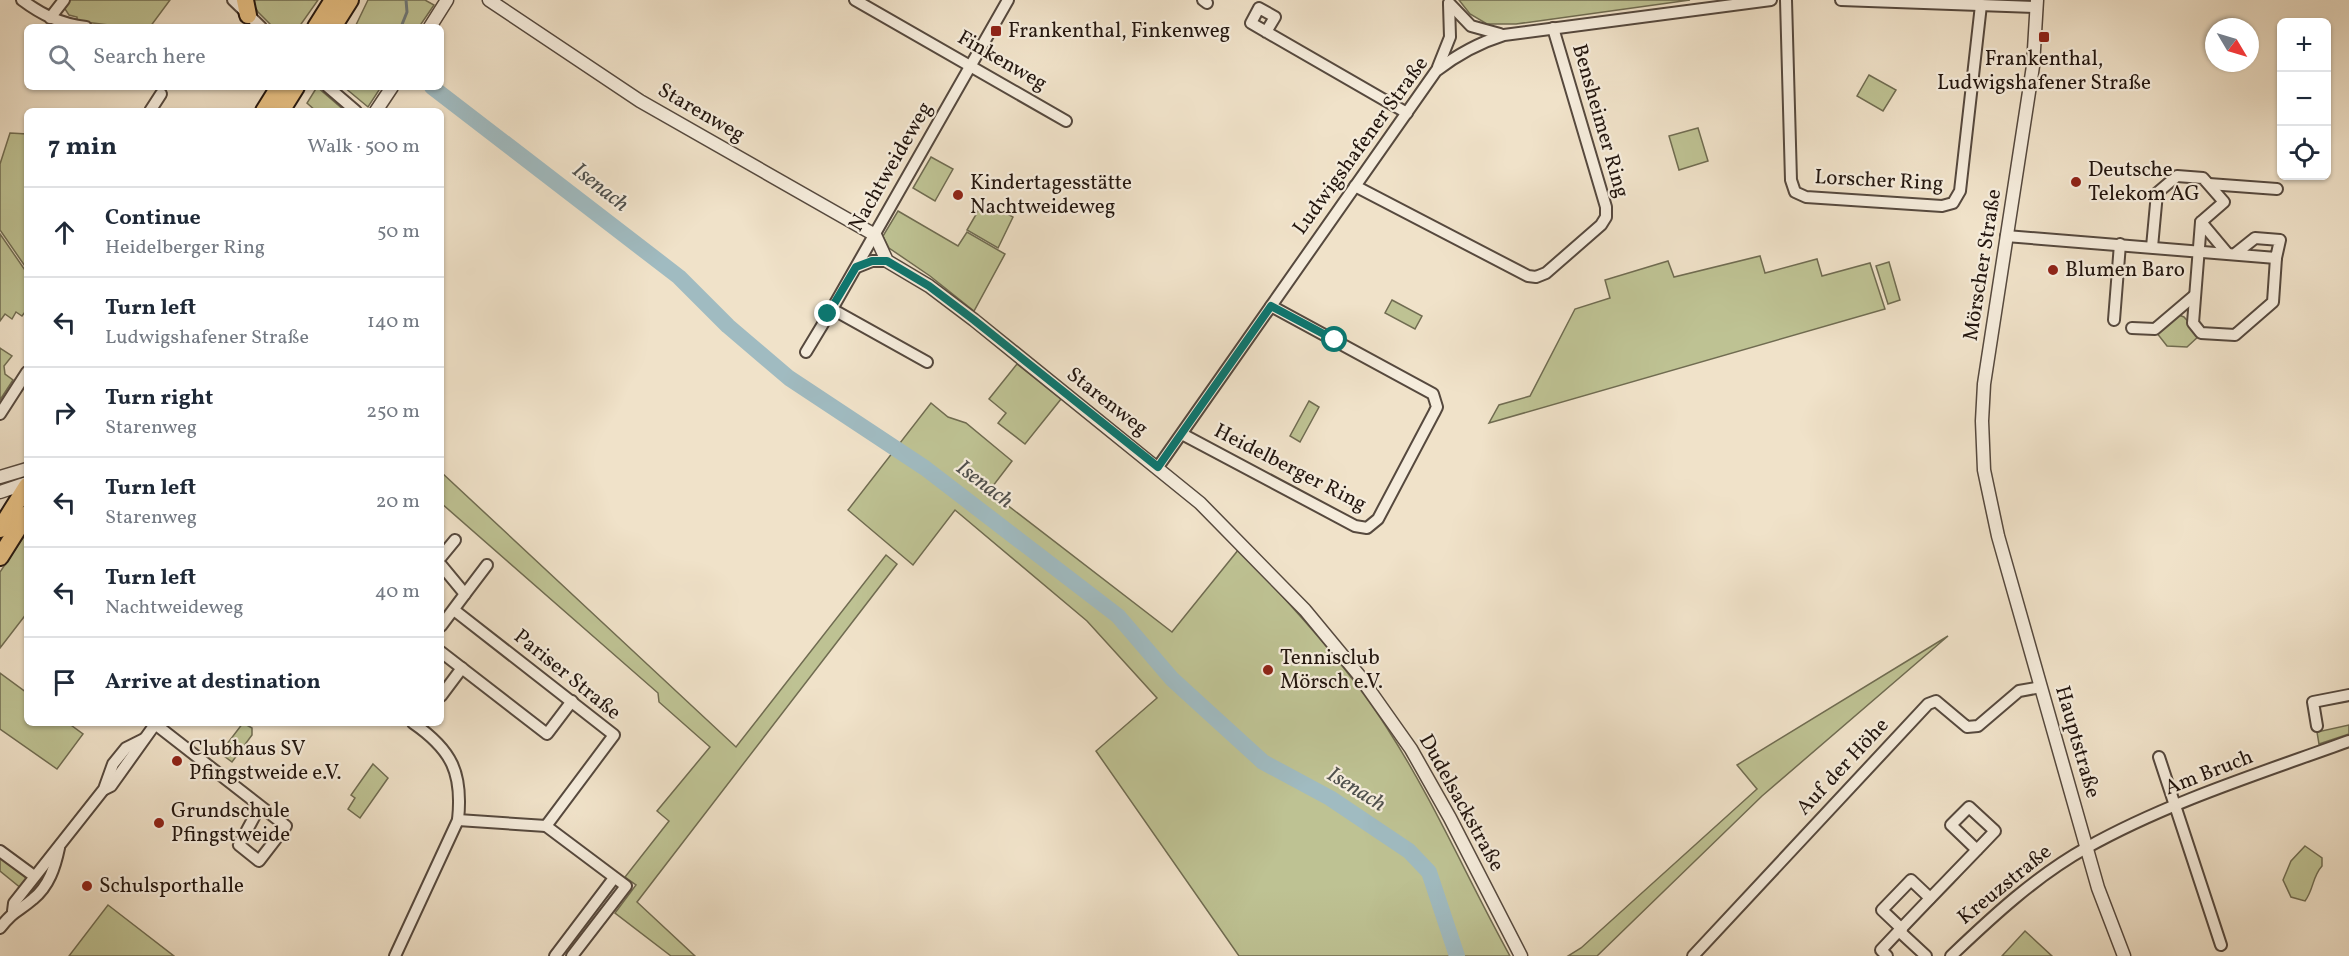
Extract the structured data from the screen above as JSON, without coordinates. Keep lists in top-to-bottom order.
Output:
{
  "streets": {
    "street": [
      "Finkenweg",
      "Starenweg",
      "Bensheimer Ring",
      "Ludwigshafener Straße",
      "Nachtweideweg",
      "Lorscher Ring",
      "Mörscher Straße",
      "Heidelberger Ring",
      "Pariser Straße",
      "Hauptstraße",
      "Auf der Höhe",
      "Am Bruch",
      "Dudelsackstraße",
      "Kreuzstraße"
    ]
  },
  "crossings": [
    ["Finkenweg", "Nachtweideweg"],
    ["Starenweg", "Ludwigshafener Straße"],
    ["Starenweg", "Nachtweideweg"],
    ["Starenweg", "Dudelsackstraße"],
    ["Bensheimer Ring", "Ludwigshafener Straße"],
    ["Ludwigshafener Straße", "Heidelberger Ring"],
    ["Mörscher Straße", "Hauptstraße"],
    ["Hauptstraße", "Auf der Höhe"],
    ["Hauptstraße", "Am Bruch"],
    ["Hauptstraße", "Kreuzstraße"],
    ["Am Bruch", "Kreuzstraße"]
  ],
  "water": ["Isenach"],
  "places": {
    "transit": ["Frankenthal, Finkenweg", "Frankenthal, Ludwigshafener Straße"],
    "other": [
      "Deutsche Telekom AG",
      "Kindertagesstätte Nachtweideweg",
      "Blumen Baro",
      "Tennisclub Mörsch e.V.",
      "Clubhaus SV Pfingstweide e.V.",
      "Grundschule Pfingstweide",
      "Schulsporthalle"
    ]
  },
  "north": "bottom right",
  "page": {
    "map_buttons": ["+", "−"],
    "search": "Search here",
    "heading": ["7 min", "Walk · 500 m"],
    "list": [
      ["Continue", "Heidelberger Ring", "50 m"],
      ["Turn left", "Ludwigshafener Straße", "140 m"],
      ["Turn right", "Starenweg", "250 m"],
      ["Turn left", "Starenweg", "20 m"],
      ["Turn left", "Nachtweideweg", "40 m"],
      "Arrive at destination"
    ]
  }
}
